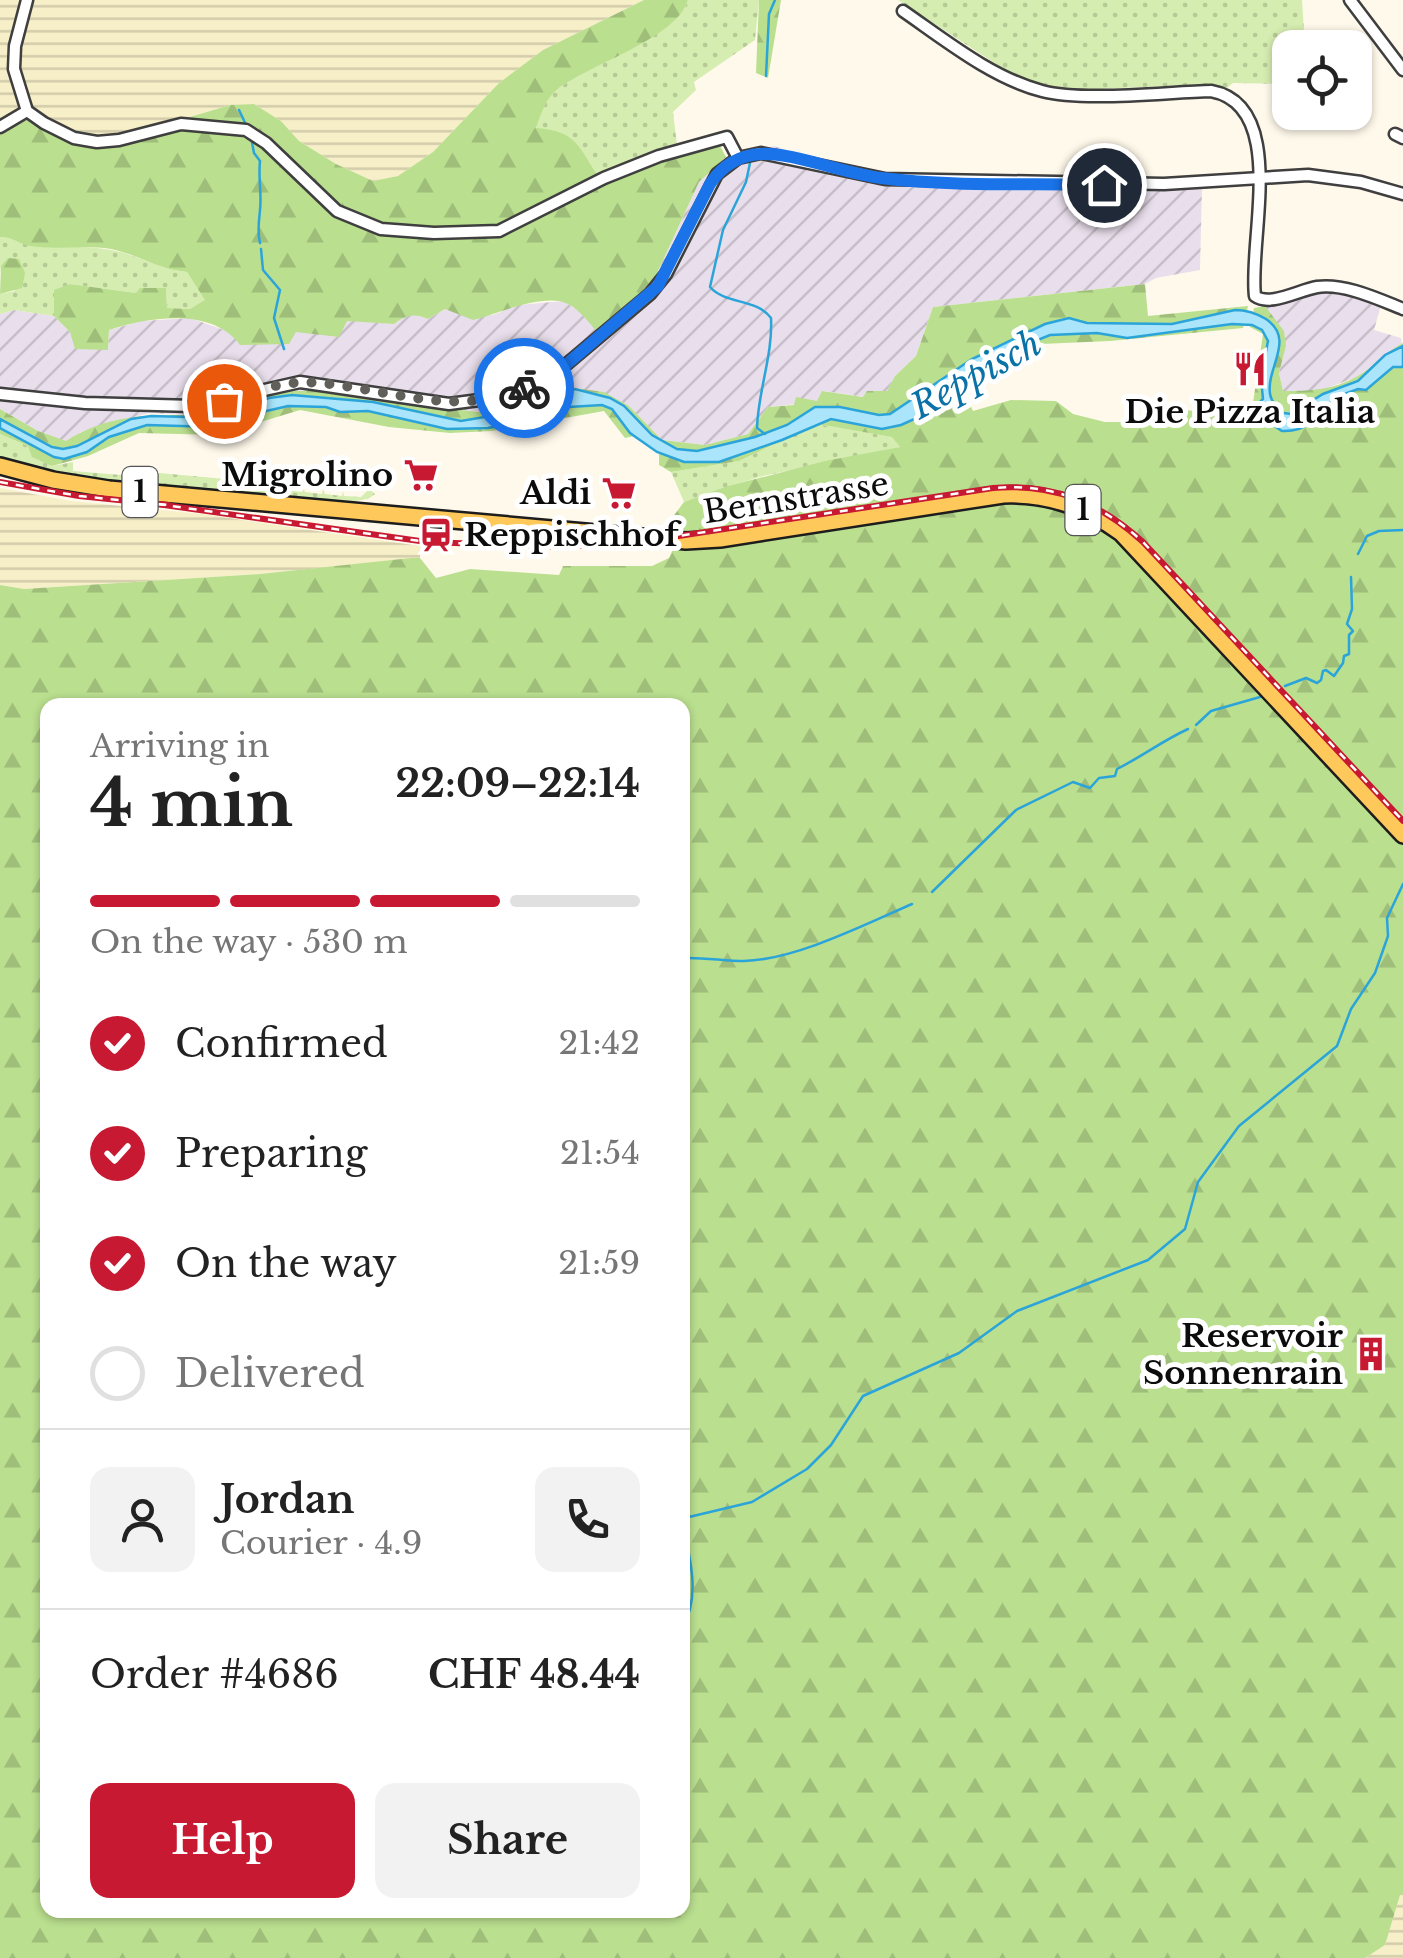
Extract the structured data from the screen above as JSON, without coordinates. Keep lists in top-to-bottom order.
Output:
{
  "streets": {
    "main road": ["1", "Bernstrasse"]
  },
  "water": ["Reppisch"],
  "places": {
    "restaurant": ["Die Pizza Italia"],
    "supermarket": ["Migrolino", "Aldi"],
    "station": ["Reppischhof"],
    "building": ["Reservoir Sonnenrain"]
  },
  "page": {
    "heading": ["4 min", "Arriving in", "22:09–22:14"],
    "panel": [
      "Jordan",
      "Courier · 4.9",
      "Order #4686",
      "CHF 48.44"
    ],
    "bar": "On the way · 530 m",
    "list": [
      ["Confirmed", "21:42"],
      ["Preparing", "21:54"],
      ["On the way", "21:59"],
      "Delivered"
    ],
    "buttons": ["Help", "Share"]
  }
}
